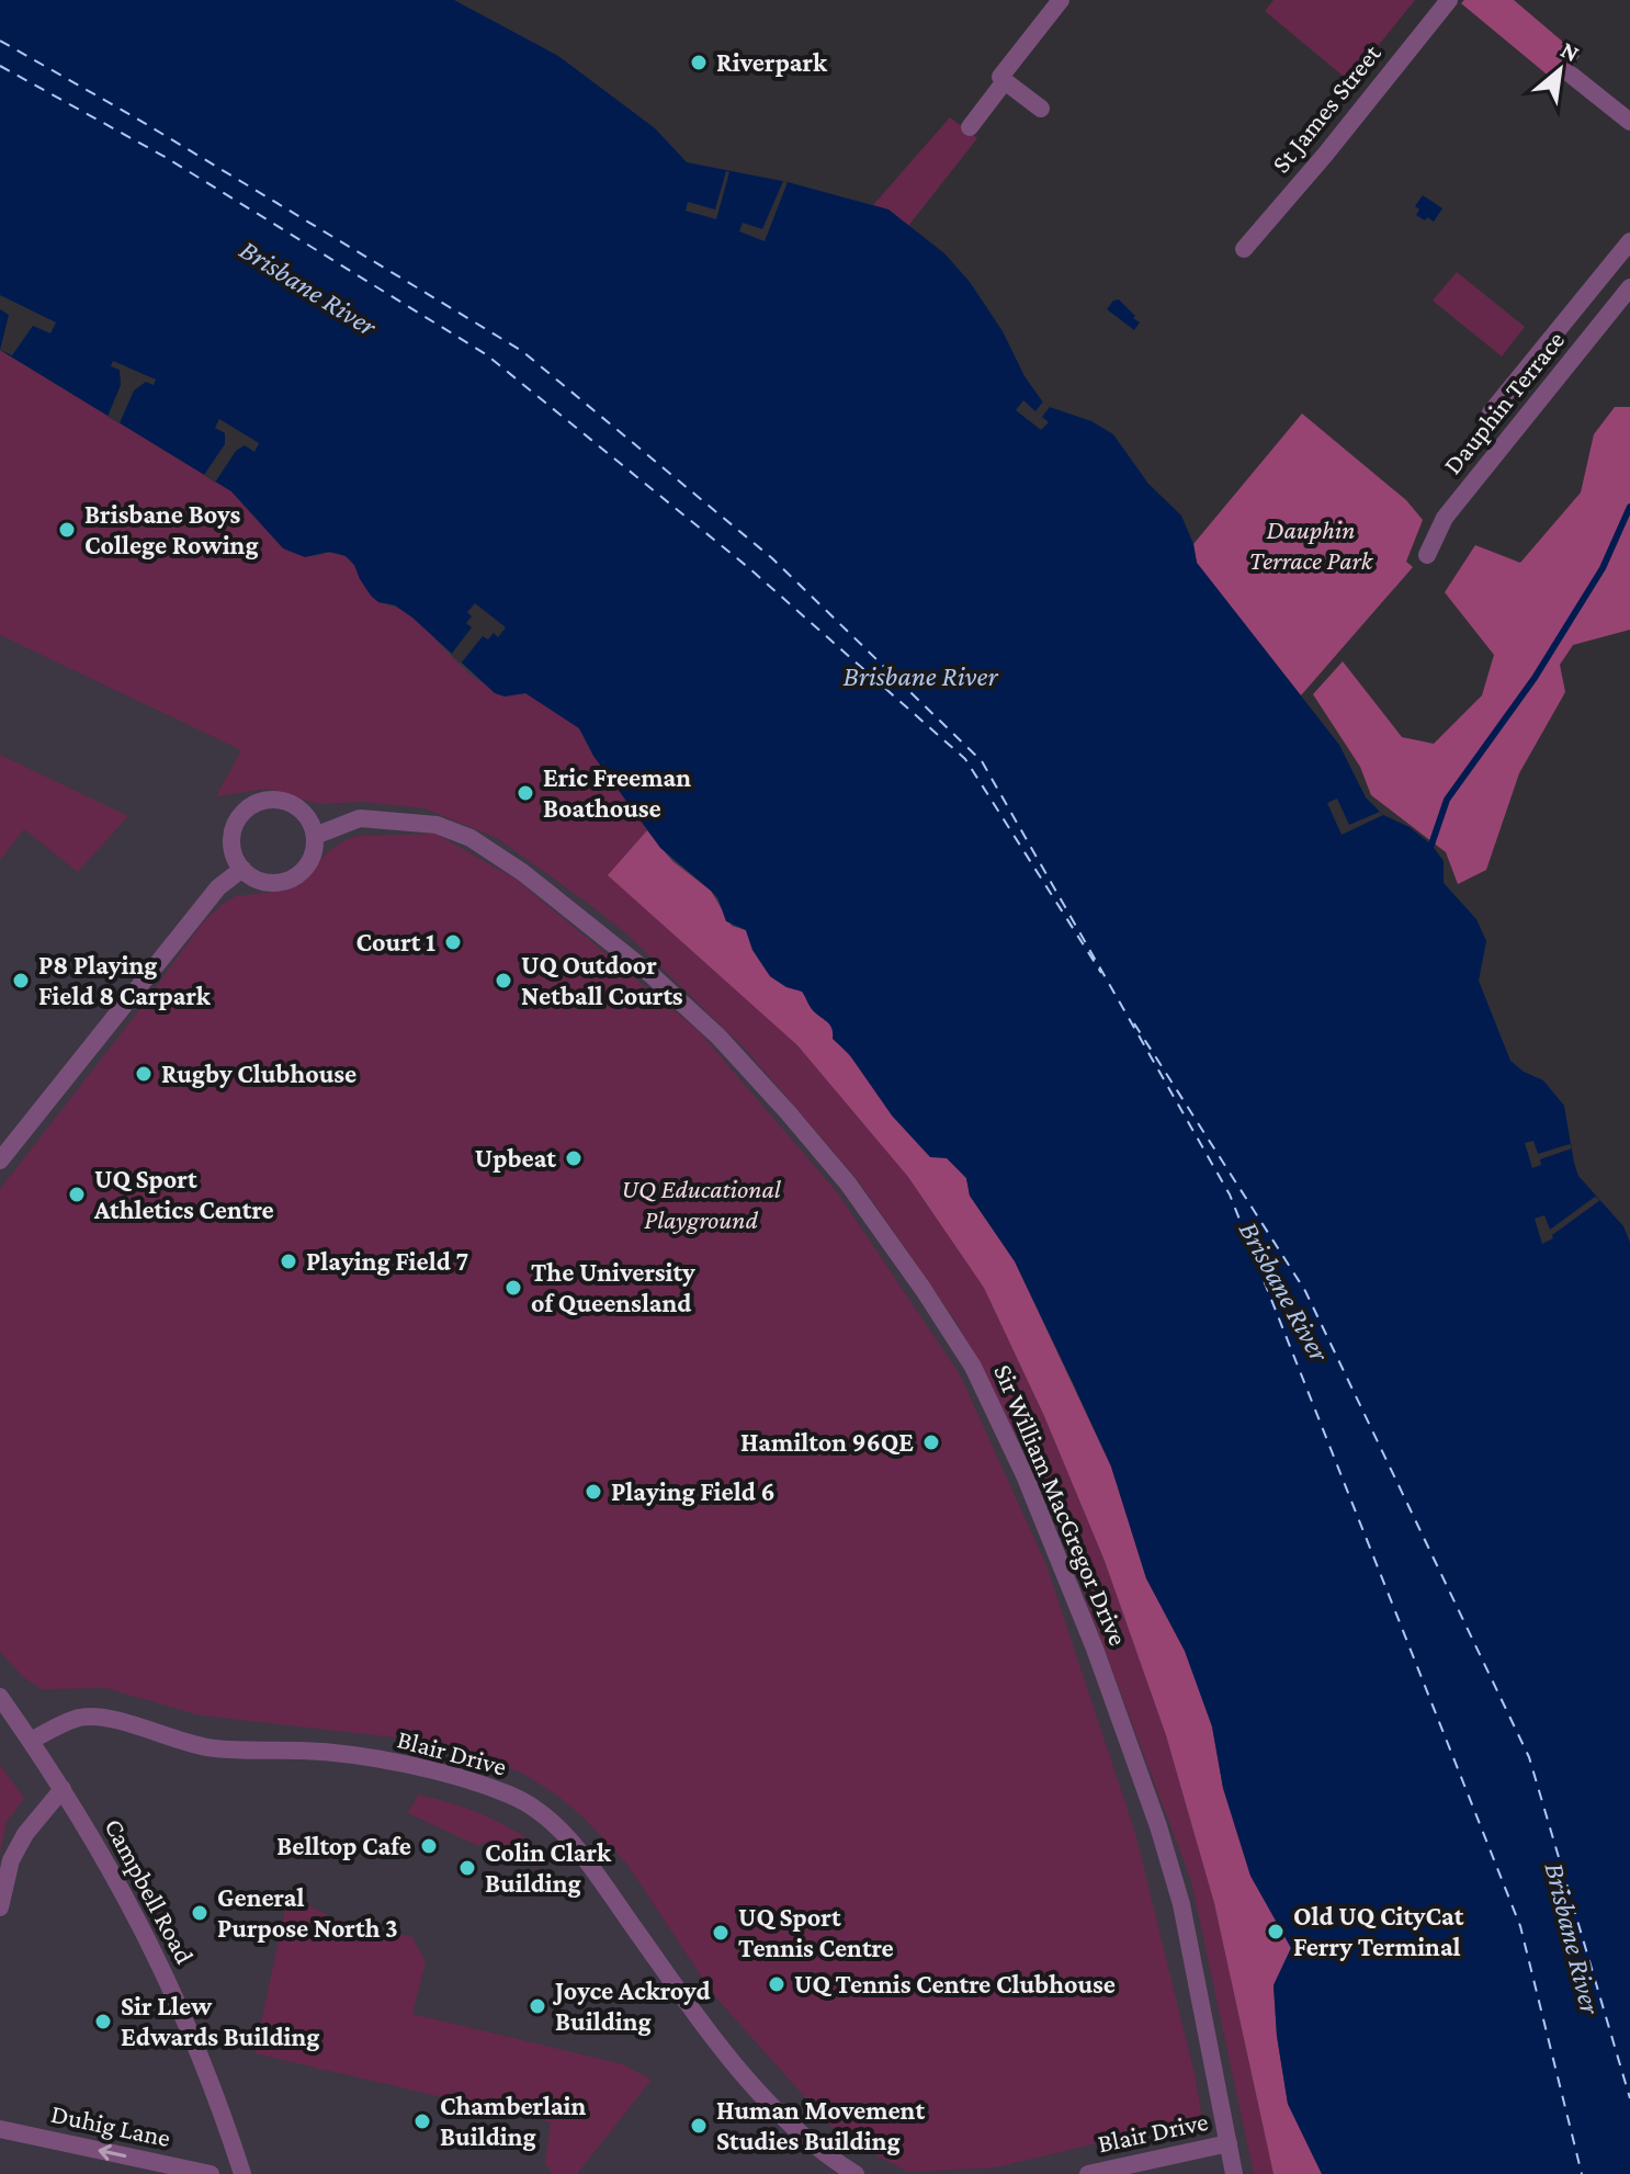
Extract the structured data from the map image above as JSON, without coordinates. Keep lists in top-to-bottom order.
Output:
{
  "streets": {
    "street": [
      "St James Street",
      "Dauphin Terrace",
      "Sir William MacGregor Drive",
      "Blair Drive",
      "Campbell Road",
      "Duhig Lane"
    ]
  },
  "crossings": [
    ["Sir William MacGregor Drive", "Blair Drive"],
    ["Blair Drive", "Campbell Road"]
  ],
  "one_way": ["Duhig Lane"],
  "water": ["Brisbane River"],
  "parks": ["Dauphin Terrace Park", "UQ Educational Playground"],
  "places": [
    "Riverpark",
    "Brisbane Boys College Rowing",
    "Eric Freeman Boathouse",
    "Court 1",
    "P8 Playing Field 8 Carpark",
    "UQ Outdoor Netball Courts",
    "Rugby Clubhouse",
    "Upbeat",
    "UQ Sport Athletics Centre",
    "Playing Field 7",
    "The University of Queensland",
    "Hamilton 96QE",
    "Playing Field 6",
    "Belltop Cafe",
    "Colin Clark Building",
    "General Purpose North 3",
    "Old UQ CityCat Ferry Terminal",
    "UQ Sport Tennis Centre",
    "UQ Tennis Centre Clubhouse",
    "Joyce Ackroyd Building",
    "Sir Llew Edwards Building",
    "Chamberlain Building",
    "Human Movement Studies Building"
  ],
  "north": "top right"
}
